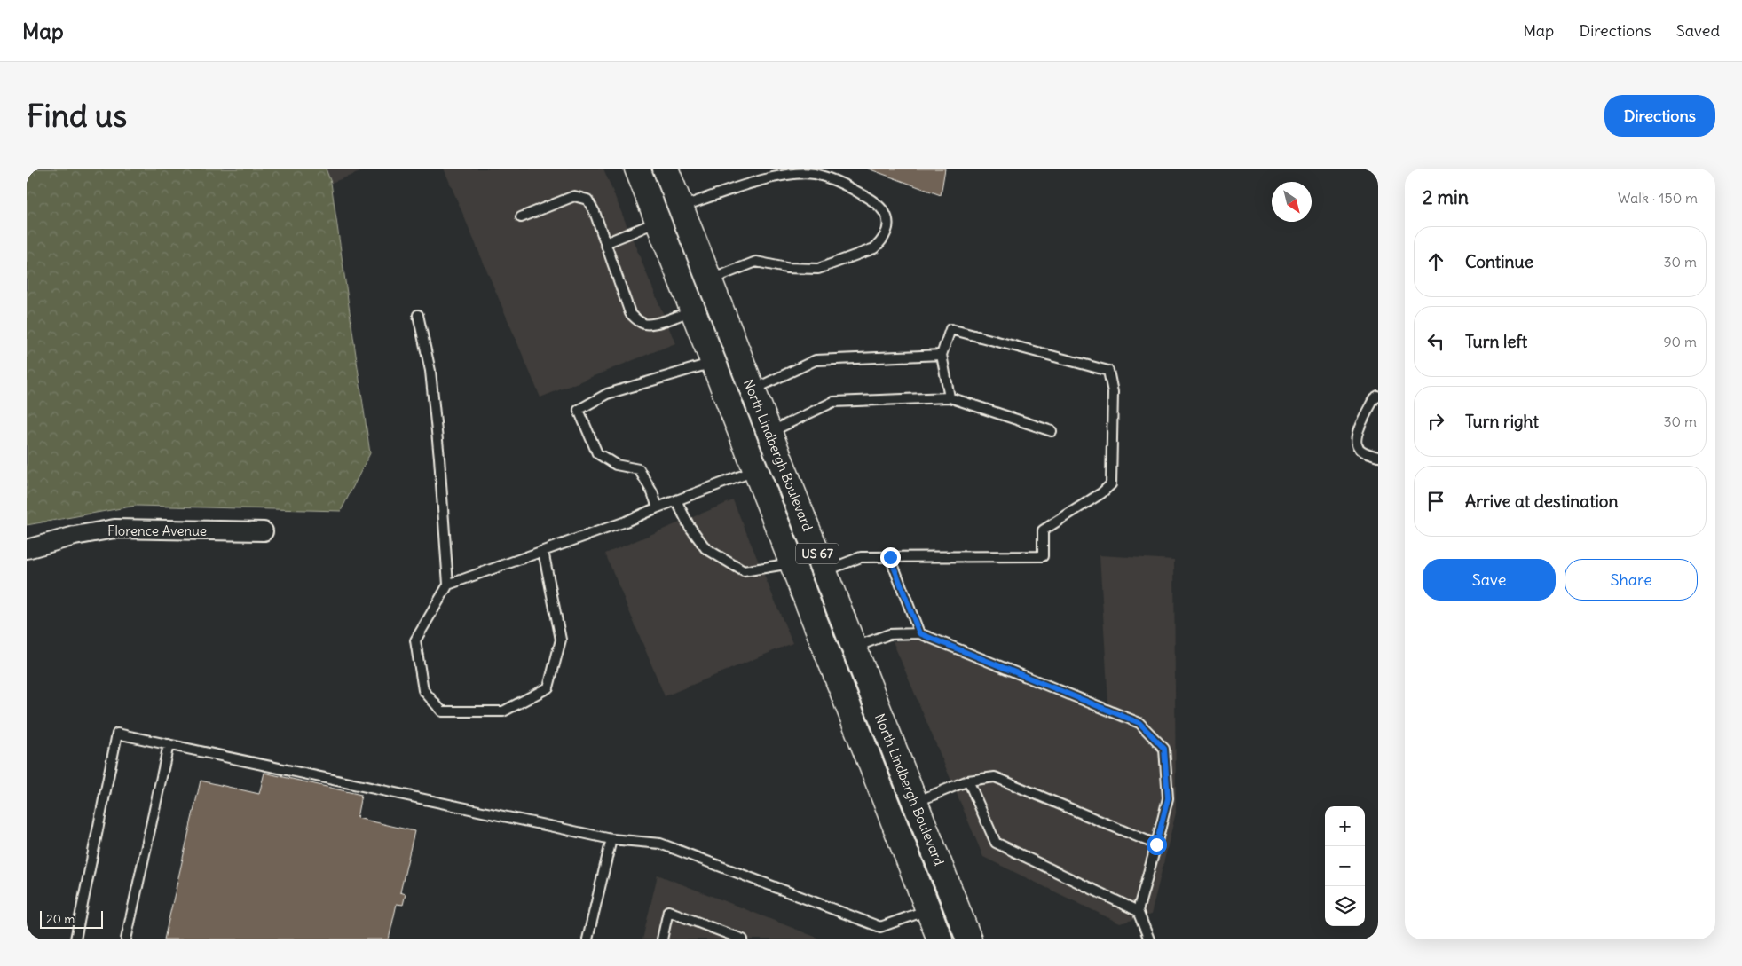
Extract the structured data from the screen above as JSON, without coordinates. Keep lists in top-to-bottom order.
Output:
{
  "streets": {
    "highway": ["North Lindbergh Boulevard", "US 67"],
    "street": ["Florence Avenue"]
  },
  "scale_bar": "20 m",
  "north": "bottom right",
  "page": {
    "header": "Map",
    "nav": ["Map", "Directions", "Saved"],
    "buttons": [
      "Directions",
      ["Save", "Share"]
    ],
    "title": "Find us",
    "heading": ["2 min", "Walk · 150 m"],
    "list": [
      ["Continue", "30 m"],
      ["Turn left", "90 m"],
      ["Turn right", "30 m"],
      "Arrive at destination"
    ],
    "map_buttons": ["+", "−"],
    "scale": "20 m"
  }
}
